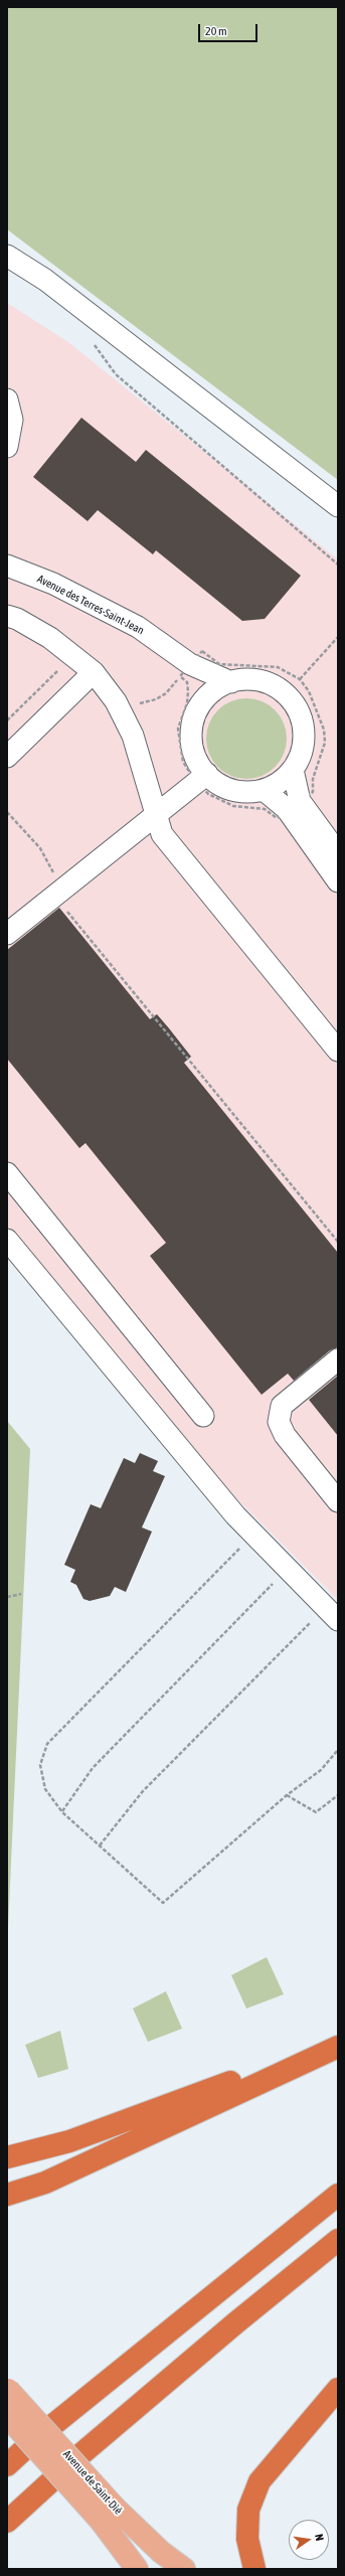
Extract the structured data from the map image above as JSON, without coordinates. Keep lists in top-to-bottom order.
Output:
{
  "streets": {
    "main road": ["Avenue de Saint-Dié"],
    "street": ["Avenue des Terres-Saint-Jean"]
  },
  "scale_bar": "20 m",
  "north": "right"
}
